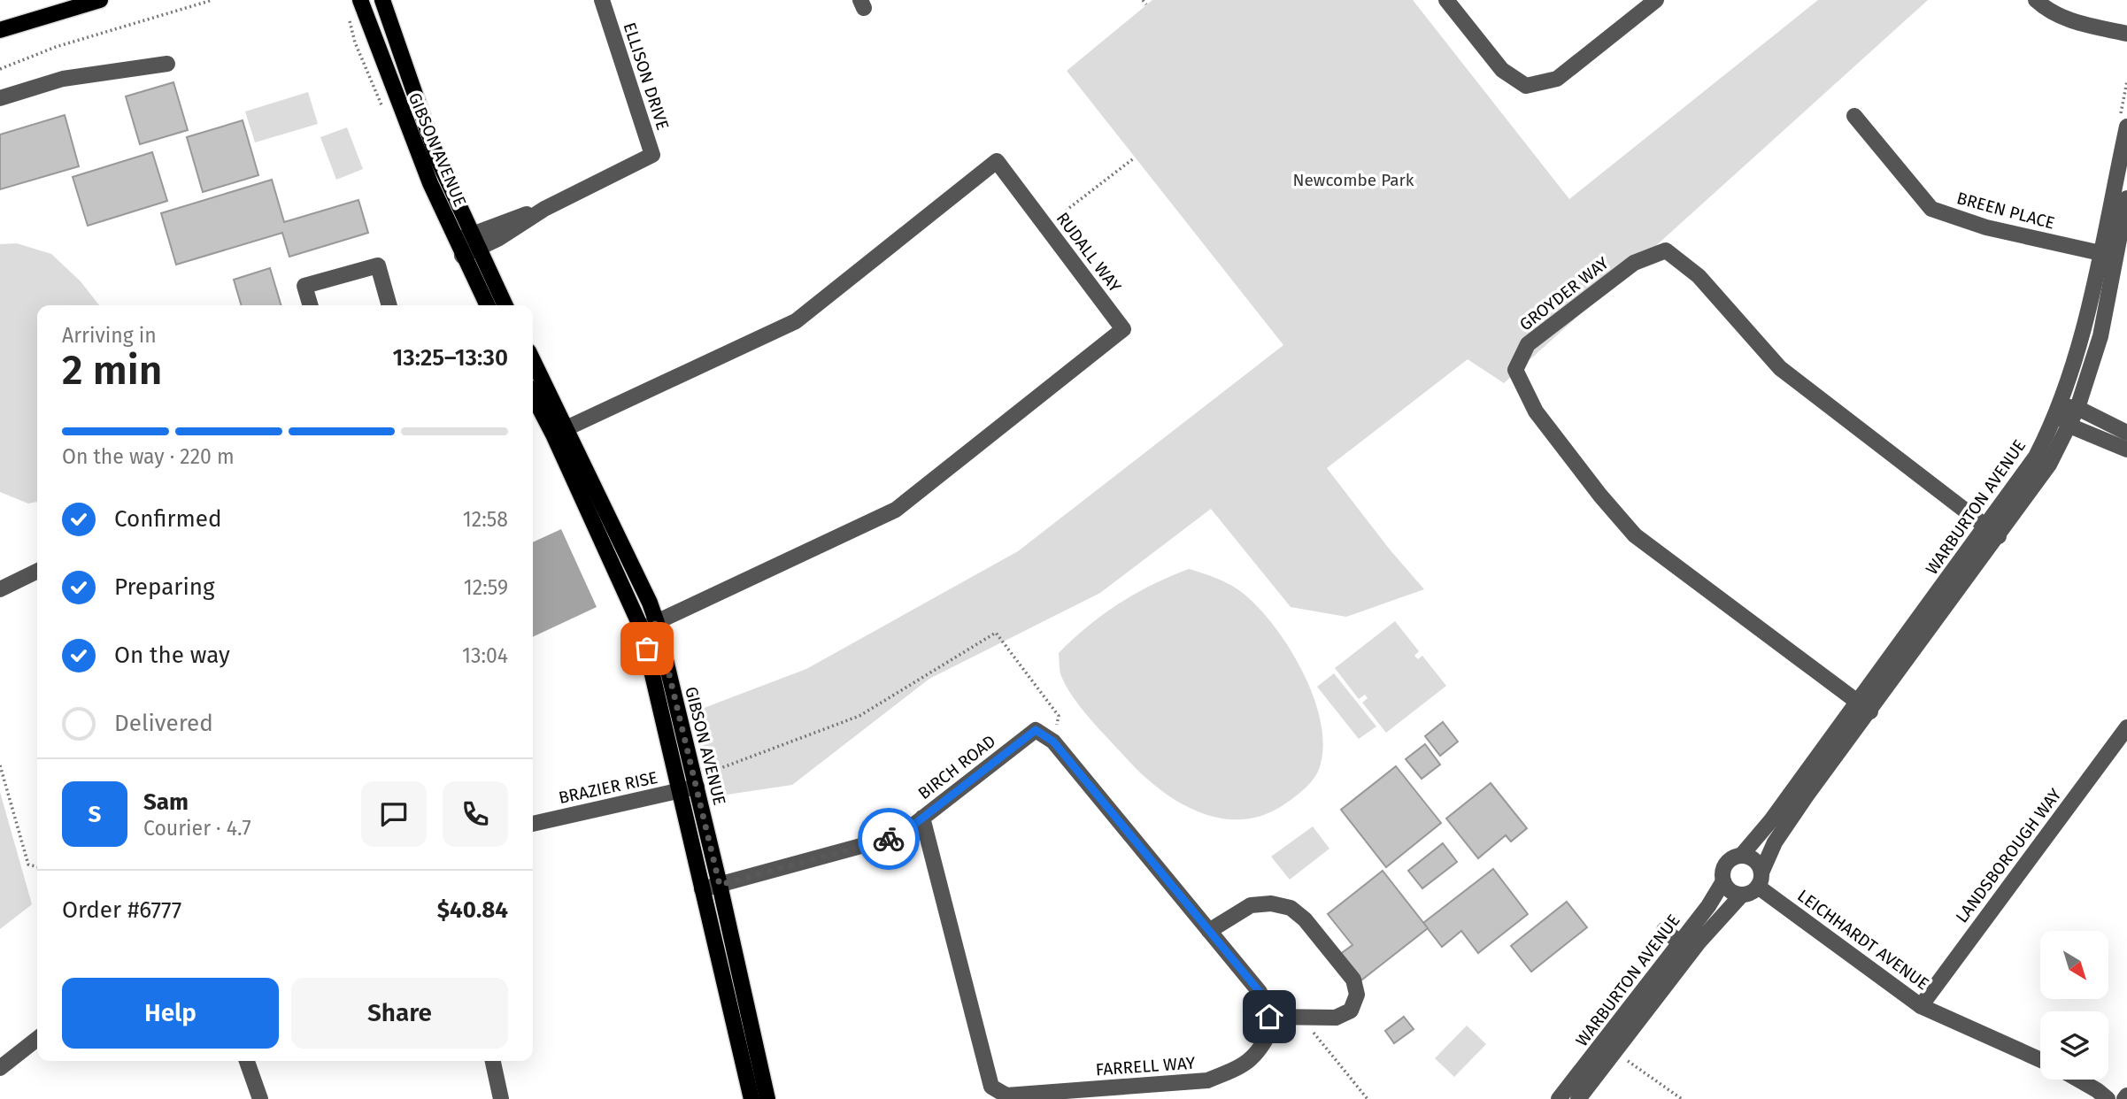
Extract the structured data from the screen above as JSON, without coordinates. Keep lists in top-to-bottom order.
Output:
{
  "streets": {
    "main road": ["GIBSON AVENUE"],
    "street": [
      "ELLISON DRIVE",
      "BREEN PLACE",
      "RUDALL WAY",
      "GROYDER WAY",
      "WARBURTON AVENUE",
      "BIRCH ROAD",
      "BRAZIER RISE",
      "LANDSBOROUGH WAY",
      "LEICHHARDT AVENUE",
      "FARRELL WAY"
    ]
  },
  "crossings": [
    ["ELLISON DRIVE", "GIBSON AVENUE"],
    ["GIBSON AVENUE", "RUDALL WAY"],
    ["GIBSON AVENUE", "BIRCH ROAD"],
    ["GIBSON AVENUE", "BRAZIER RISE"],
    ["BREEN PLACE", "WARBURTON AVENUE"],
    ["GROYDER WAY", "WARBURTON AVENUE"],
    ["WARBURTON AVENUE", "LEICHHARDT AVENUE"],
    ["BIRCH ROAD", "FARRELL WAY"],
    ["LANDSBOROUGH WAY", "LEICHHARDT AVENUE"]
  ],
  "parks": ["Newcombe Park"],
  "north": "bottom right",
  "page": {
    "heading": ["2 min", "Arriving in", "13:25–13:30"],
    "panel": [
      "Sam",
      "Courier · 4.7",
      "Order #6777",
      "$40.84"
    ],
    "bar": "On the way · 220 m",
    "list": [
      ["Confirmed", "12:58"],
      ["Preparing", "12:59"],
      ["On the way", "13:04"],
      "Delivered"
    ],
    "round": "S",
    "buttons": ["Help", "Share"]
  }
}
